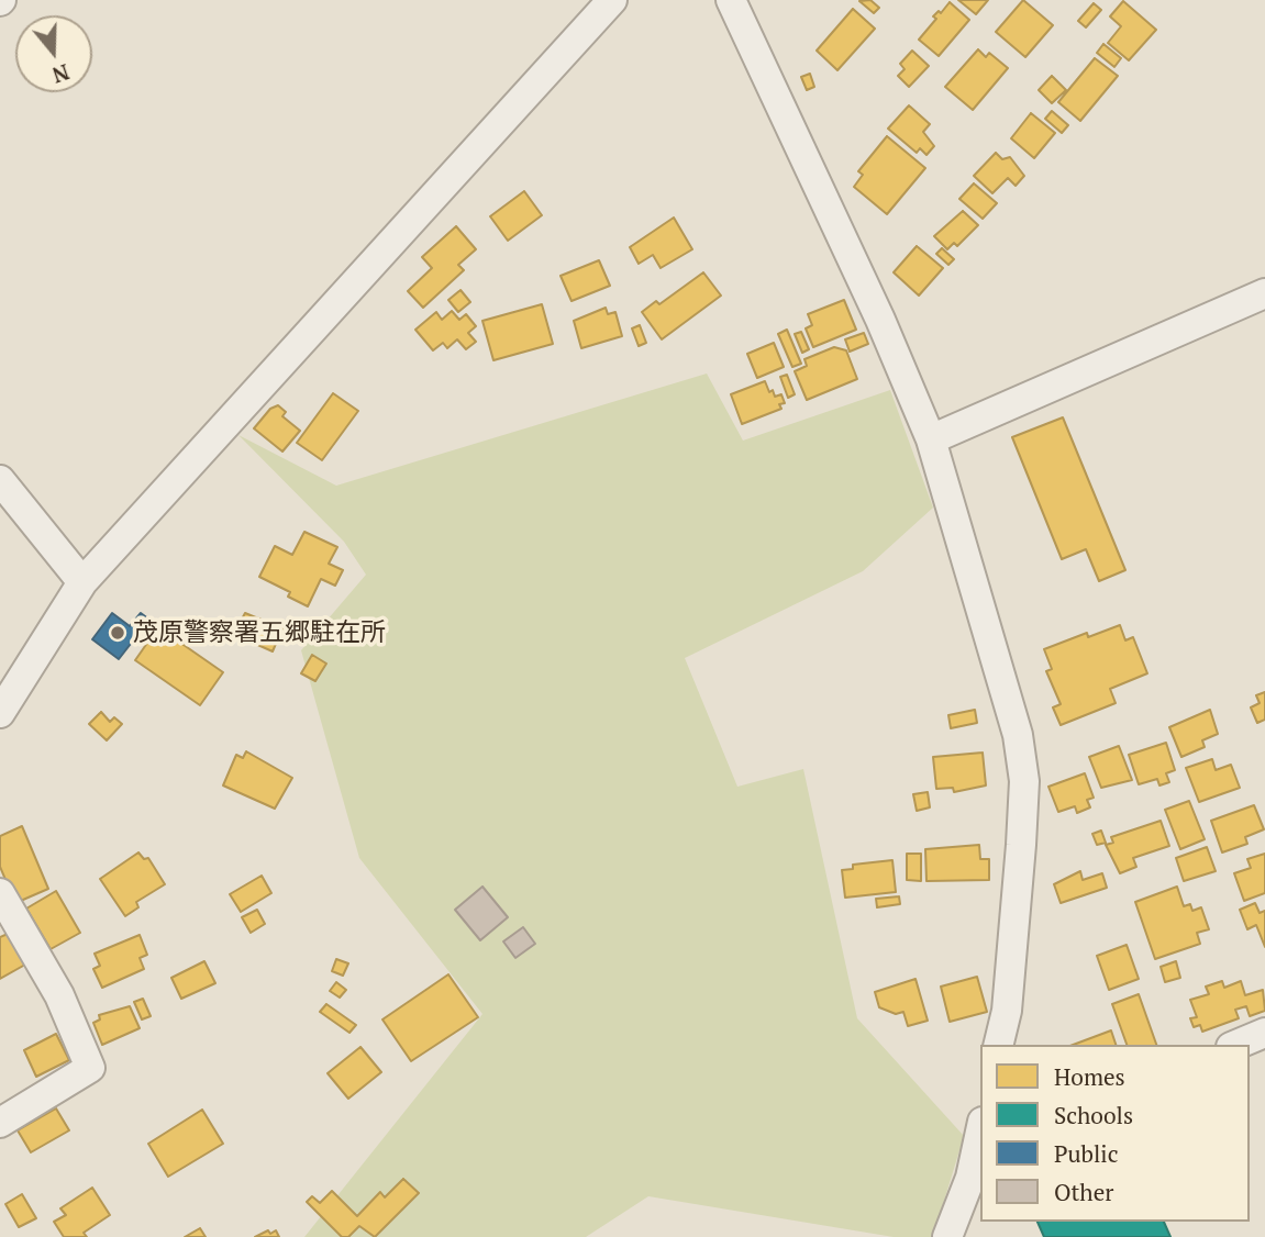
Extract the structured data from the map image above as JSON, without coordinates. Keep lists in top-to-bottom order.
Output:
{
  "places": ["茂原警察署五郷駐在所"],
  "legend": [
    "Homes",
    "Schools",
    "Public",
    "Other"
  ],
  "north": "bottom"
}
